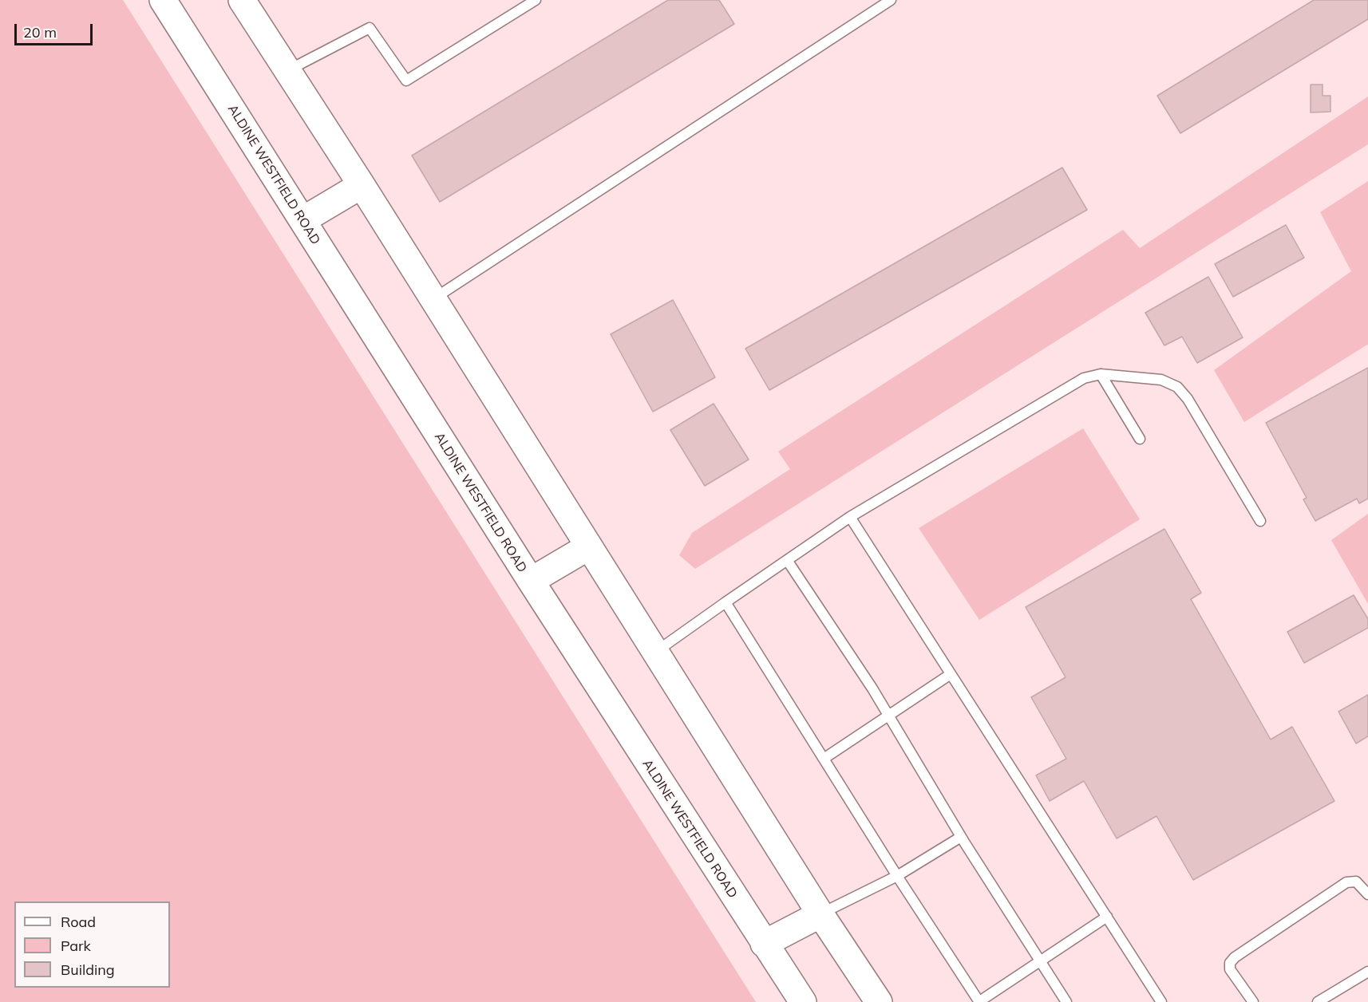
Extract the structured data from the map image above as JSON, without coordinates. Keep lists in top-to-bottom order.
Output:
{
  "streets": {
    "main road": ["ALDINE WESTFIELD ROAD"]
  },
  "legend": ["Road", "Park", "Building"],
  "scale_bar": "20 m"
}
